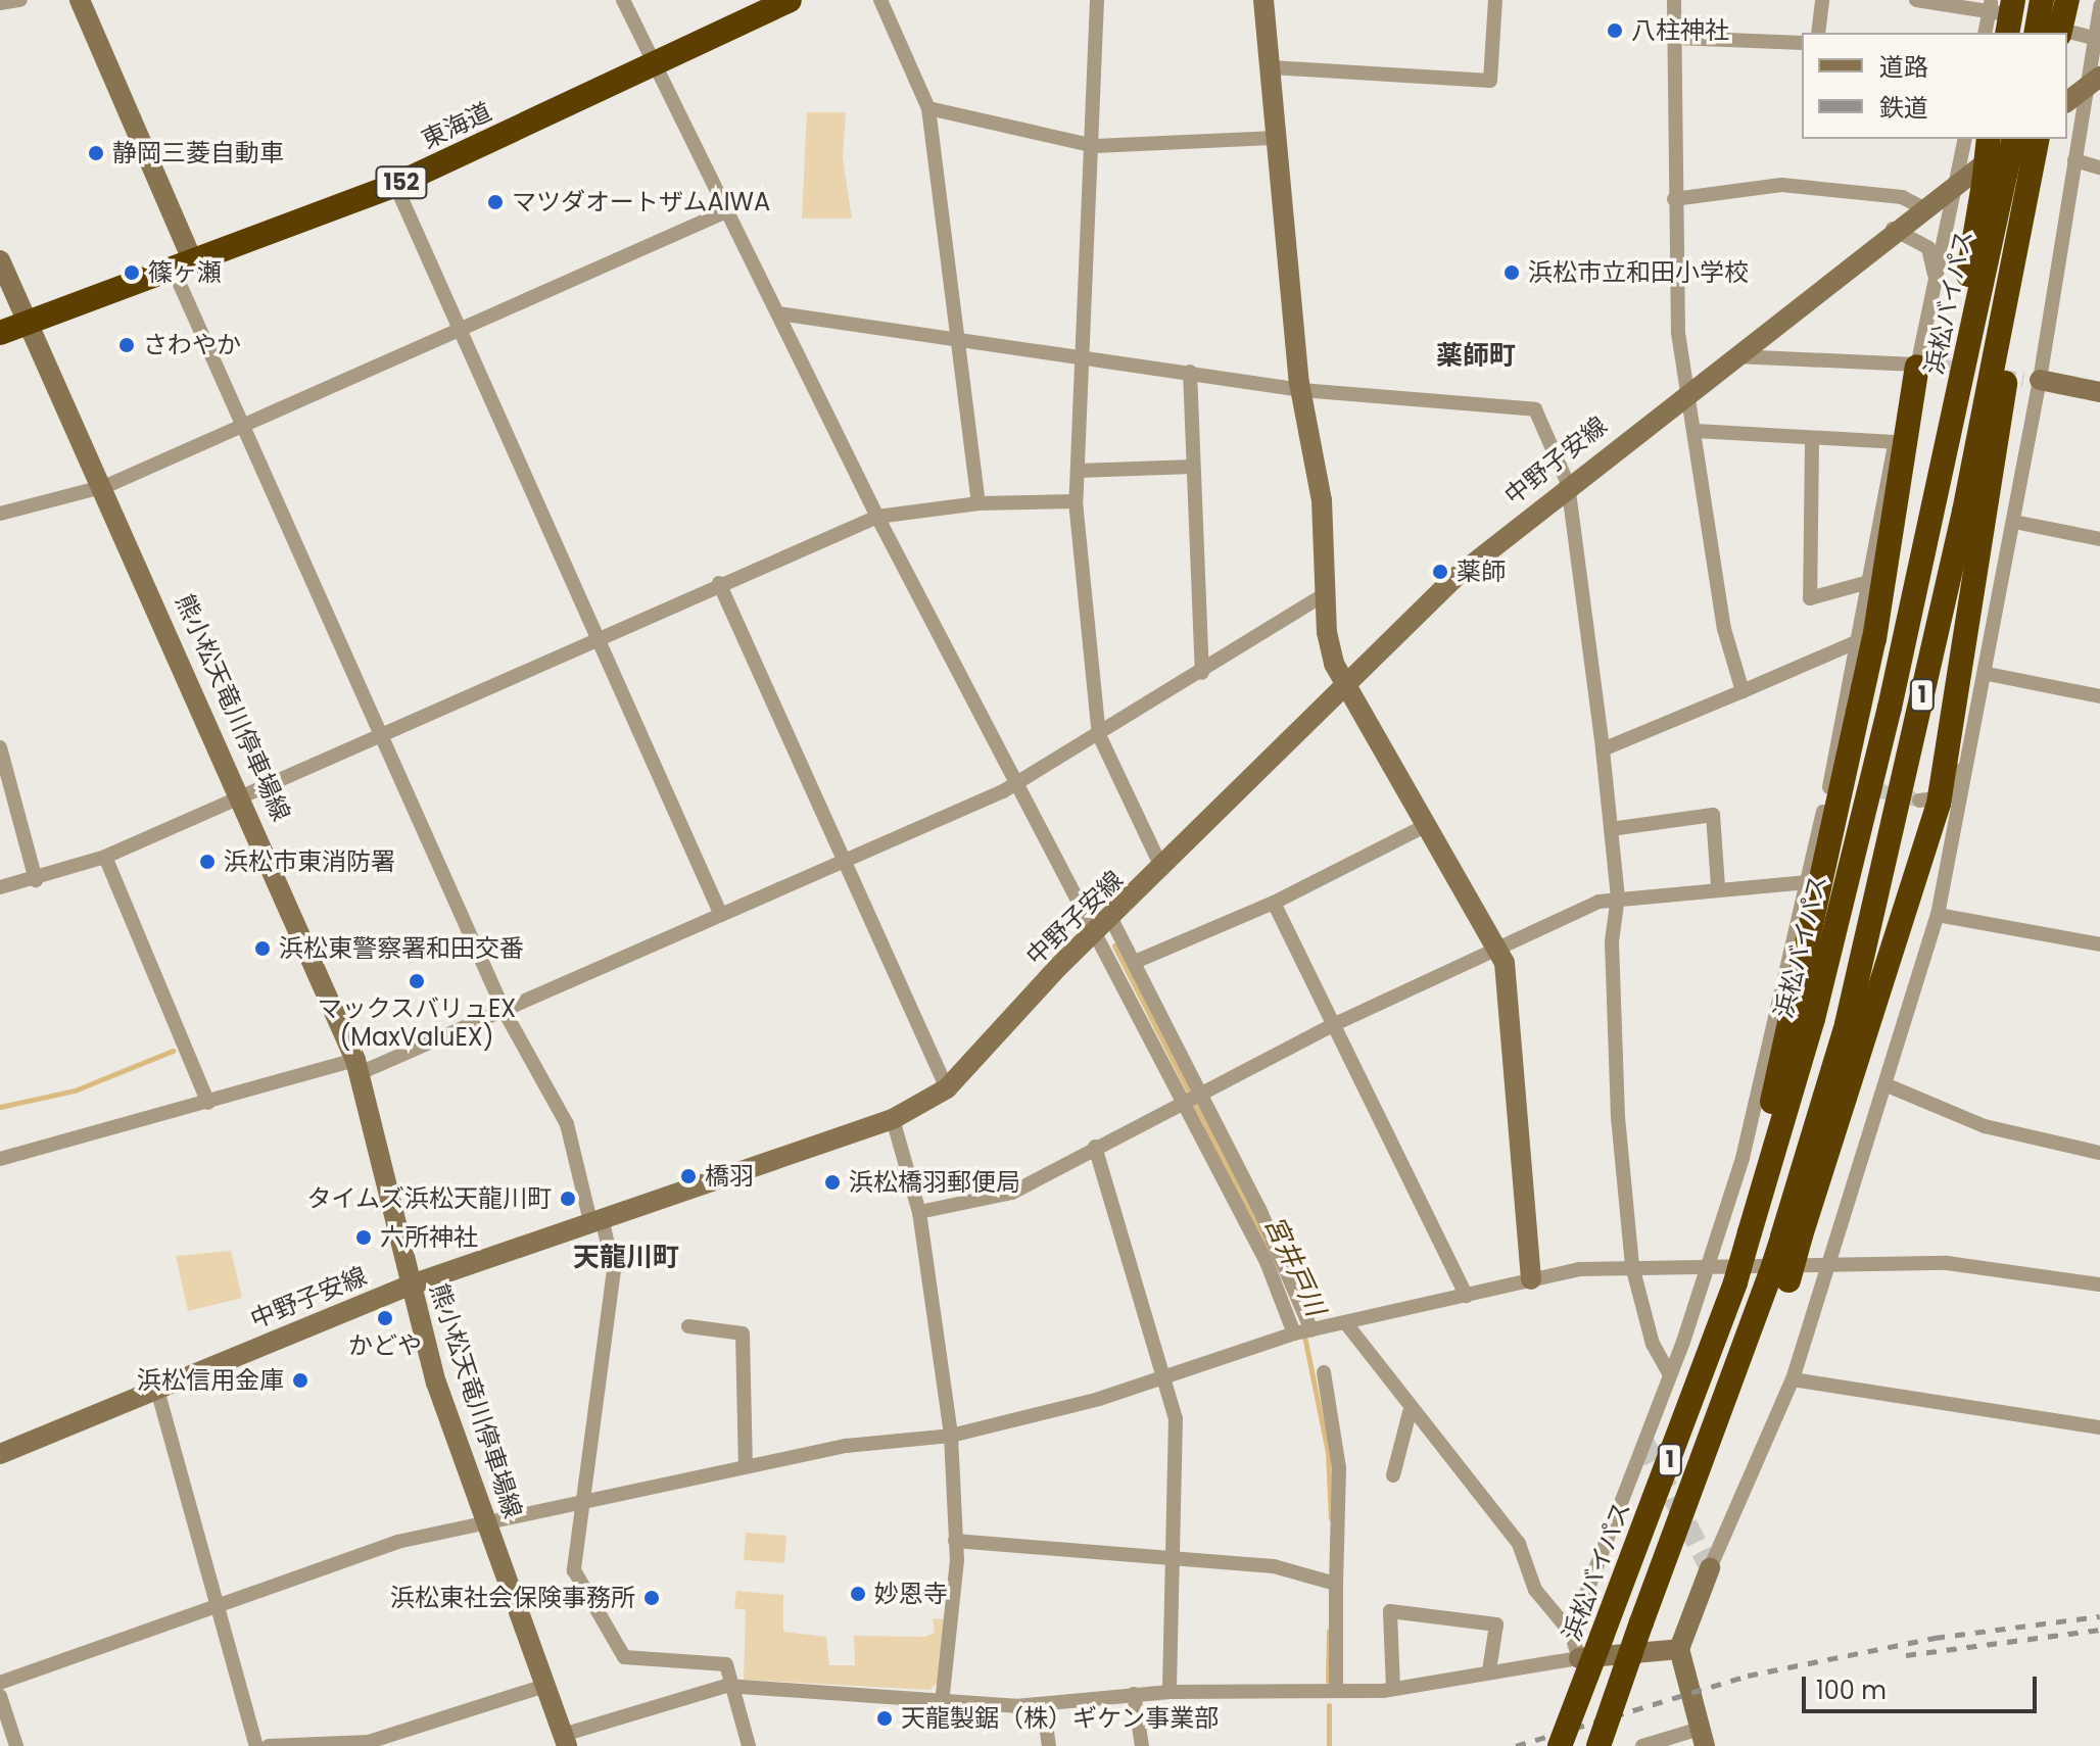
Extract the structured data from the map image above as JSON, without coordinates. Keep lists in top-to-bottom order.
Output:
{
  "streets": {
    "highway": [
      "東海道",
      "152",
      "浜松バイパス",
      "1"
    ],
    "main road": ["中野子安線", "熊小松天竜川停車場線"]
  },
  "crossings": [
    ["東海道", "熊小松天竜川停車場線"],
    ["浜松バイパス", "中野子安線"],
    ["浜松バイパス", "1"],
    ["中野子安線", "1"],
    ["中野子安線", "熊小松天竜川停車場線"]
  ],
  "districts": ["薬師町", "天龍川町"],
  "water": ["宮井戸川"],
  "places": [
    "八柱神社",
    "静岡三菱自動車",
    "マツダオートザムAIWA",
    "篠ヶ瀬",
    "浜松市立和田小学校",
    "さわやか",
    "薬師",
    "浜松市東消防署",
    "浜松東警察署和田交番",
    "マックスバリュEX (MaxValuEX)",
    "橋羽",
    "浜松橋羽郵便局",
    "タイムズ浜松天龍川町",
    "六所神社",
    "かどや",
    "浜松信用金庫",
    "妙恩寺",
    "浜松東社会保険事務所",
    "天龍製鋸（株）ギケン事業部"
  ],
  "legend": ["道路", "鉄道"],
  "scale_bar": "100 m"
}
